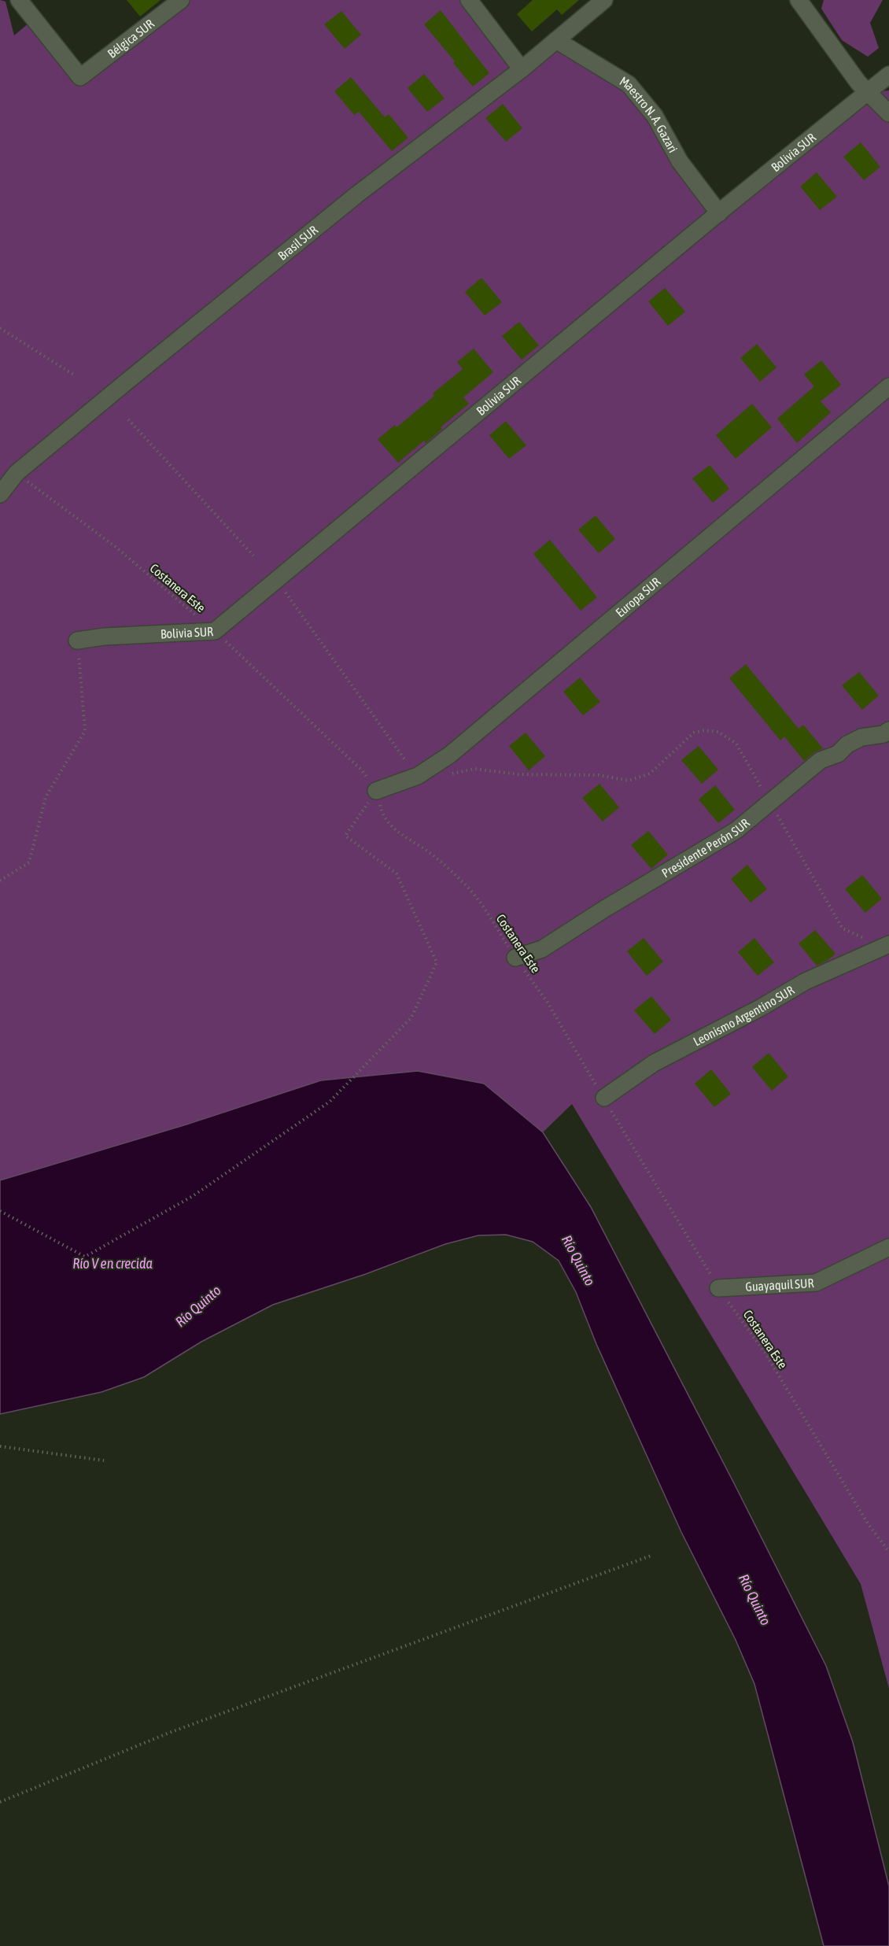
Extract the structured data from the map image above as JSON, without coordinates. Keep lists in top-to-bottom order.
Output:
{
  "streets": {
    "street": [
      "Bélgica SUR",
      "Maestro N. A. Gazari",
      "Bolivia SUR",
      "Brasil SUR",
      "Europa SUR",
      "Presidente Perón SUR",
      "Leonismo Argentino SUR",
      "Guayaquil SUR"
    ],
    "path": ["Costanera Este"]
  },
  "crossings": [
    ["Maestro N. A. Gazari", "Bolivia SUR"],
    ["Maestro N. A. Gazari", "Brasil SUR"],
    ["Bolivia SUR", "Costanera Este"],
    ["Brasil SUR", "Costanera Este"],
    ["Costanera Este", "Europa SUR"],
    ["Costanera Este", "Presidente Perón SUR"],
    ["Costanera Este", "Leonismo Argentino SUR"],
    ["Costanera Este", "Guayaquil SUR"]
  ],
  "water": ["Río Quinto", "Río V en crecida"]
}
